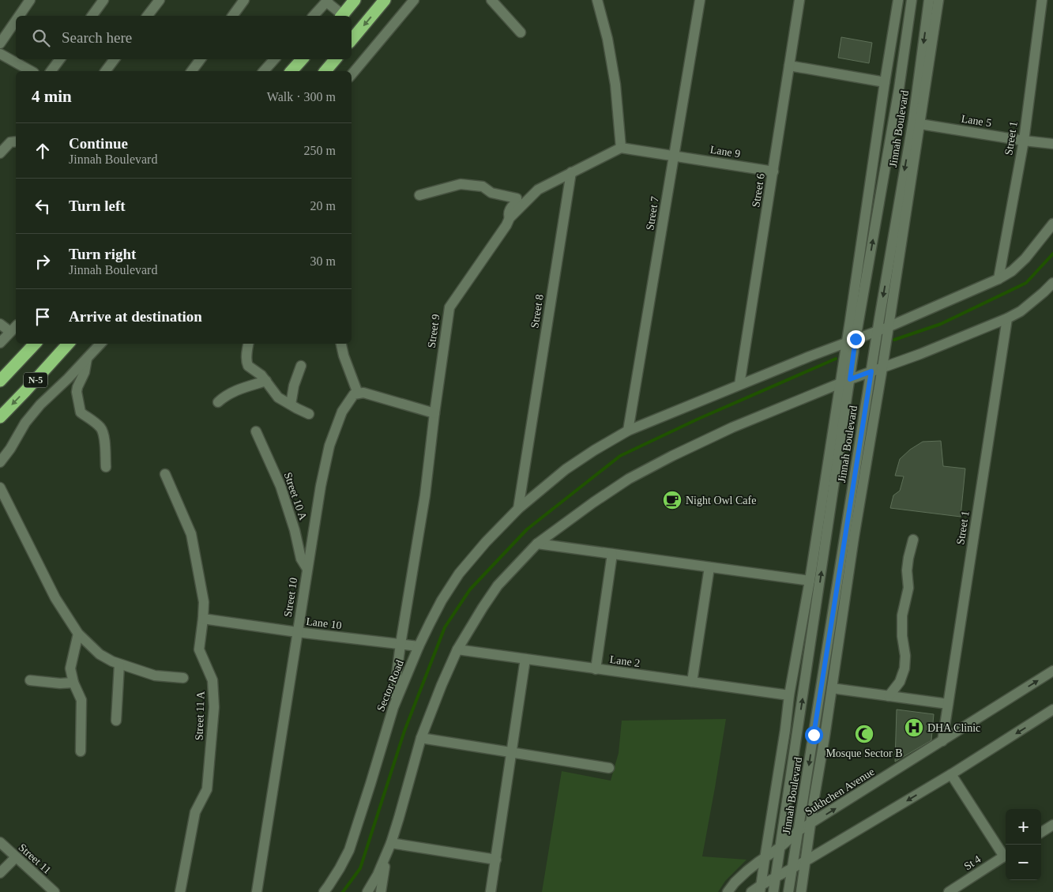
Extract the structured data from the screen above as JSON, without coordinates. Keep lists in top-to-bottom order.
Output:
{
  "streets": {
    "highway": ["N-5"],
    "street": [
      "Lane 5",
      "Jinnah Boulevard",
      "Street 1",
      "Lane 9",
      "Street 6",
      "Street 7",
      "Street 8",
      "Street 9",
      "Street 10 A",
      "Street 10",
      "Lane 10",
      "Lane 2",
      "Sector Road",
      "Street 11 A",
      "Sukhchen Avenue",
      "Street 11",
      "St 4"
    ]
  },
  "crossings": [
    ["Lane 5", "Street 1"],
    ["Jinnah Boulevard", "Sector Road"],
    ["Jinnah Boulevard", "Sukhchen Avenue"],
    ["Street 1", "Sector Road"],
    ["Street 1", "Sukhchen Avenue"],
    ["Lane 9", "Street 6"],
    ["Lane 9", "Street 7"],
    ["Street 6", "Sector Road"],
    ["Street 7", "Sector Road"],
    ["Street 8", "Street 9"],
    ["Street 8", "Sector Road"],
    ["Street 9", "Lane 10"],
    ["Street 9", "Sector Road"],
    ["Street 10 A", "Street 10"],
    ["Street 10", "Lane 10"],
    ["Lane 10", "Sector Road"],
    ["Lane 10", "Street 11 A"]
  ],
  "places": {
    "cafe": ["Night Owl Cafe"],
    "hospital": ["DHA Clinic"],
    "mosque": ["Mosque Sector B"]
  },
  "page": {
    "search": "Search here",
    "heading": ["4 min", "Walk · 300 m"],
    "list": [
      ["Continue", "Jinnah Boulevard", "250 m"],
      ["Turn left", "20 m"],
      ["Turn right", "Jinnah Boulevard", "30 m"],
      "Arrive at destination"
    ],
    "map_buttons": ["+", "−"]
  }
}
